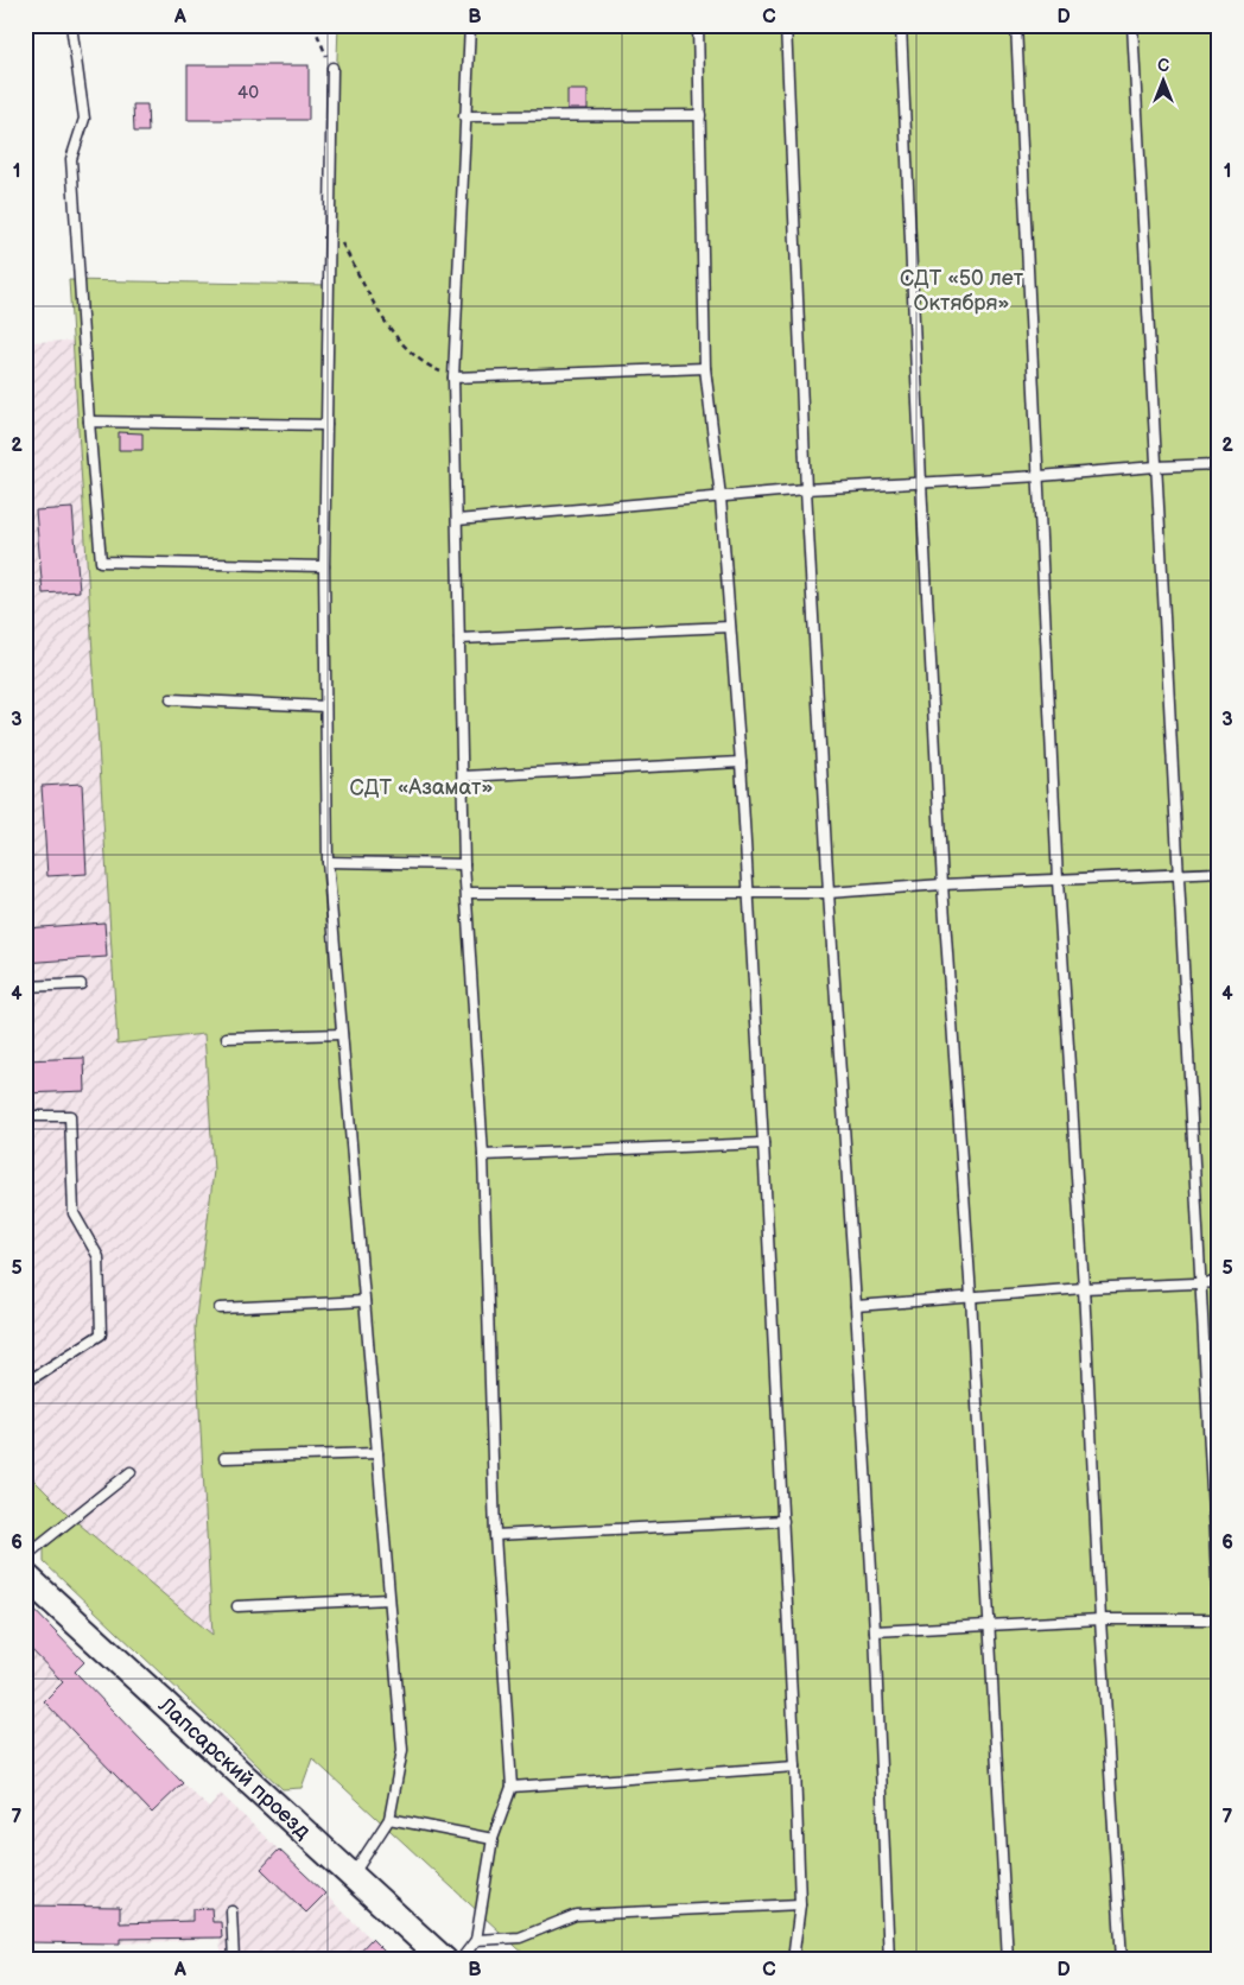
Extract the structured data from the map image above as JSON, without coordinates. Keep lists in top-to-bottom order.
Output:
{
  "streets": {
    "street": ["Лапсарский проезд"]
  },
  "parks": ["СДТ «50 лет Октября»", "СДТ «Азамат»"],
  "house_numbers": ["40"],
  "north": "top",
  "grid": {
    "columns": [
      "A",
      "B",
      "C",
      "D"
    ],
    "rows": [
      "1",
      "2",
      "3",
      "4",
      "5",
      "6",
      "7"
    ]
  }
}
